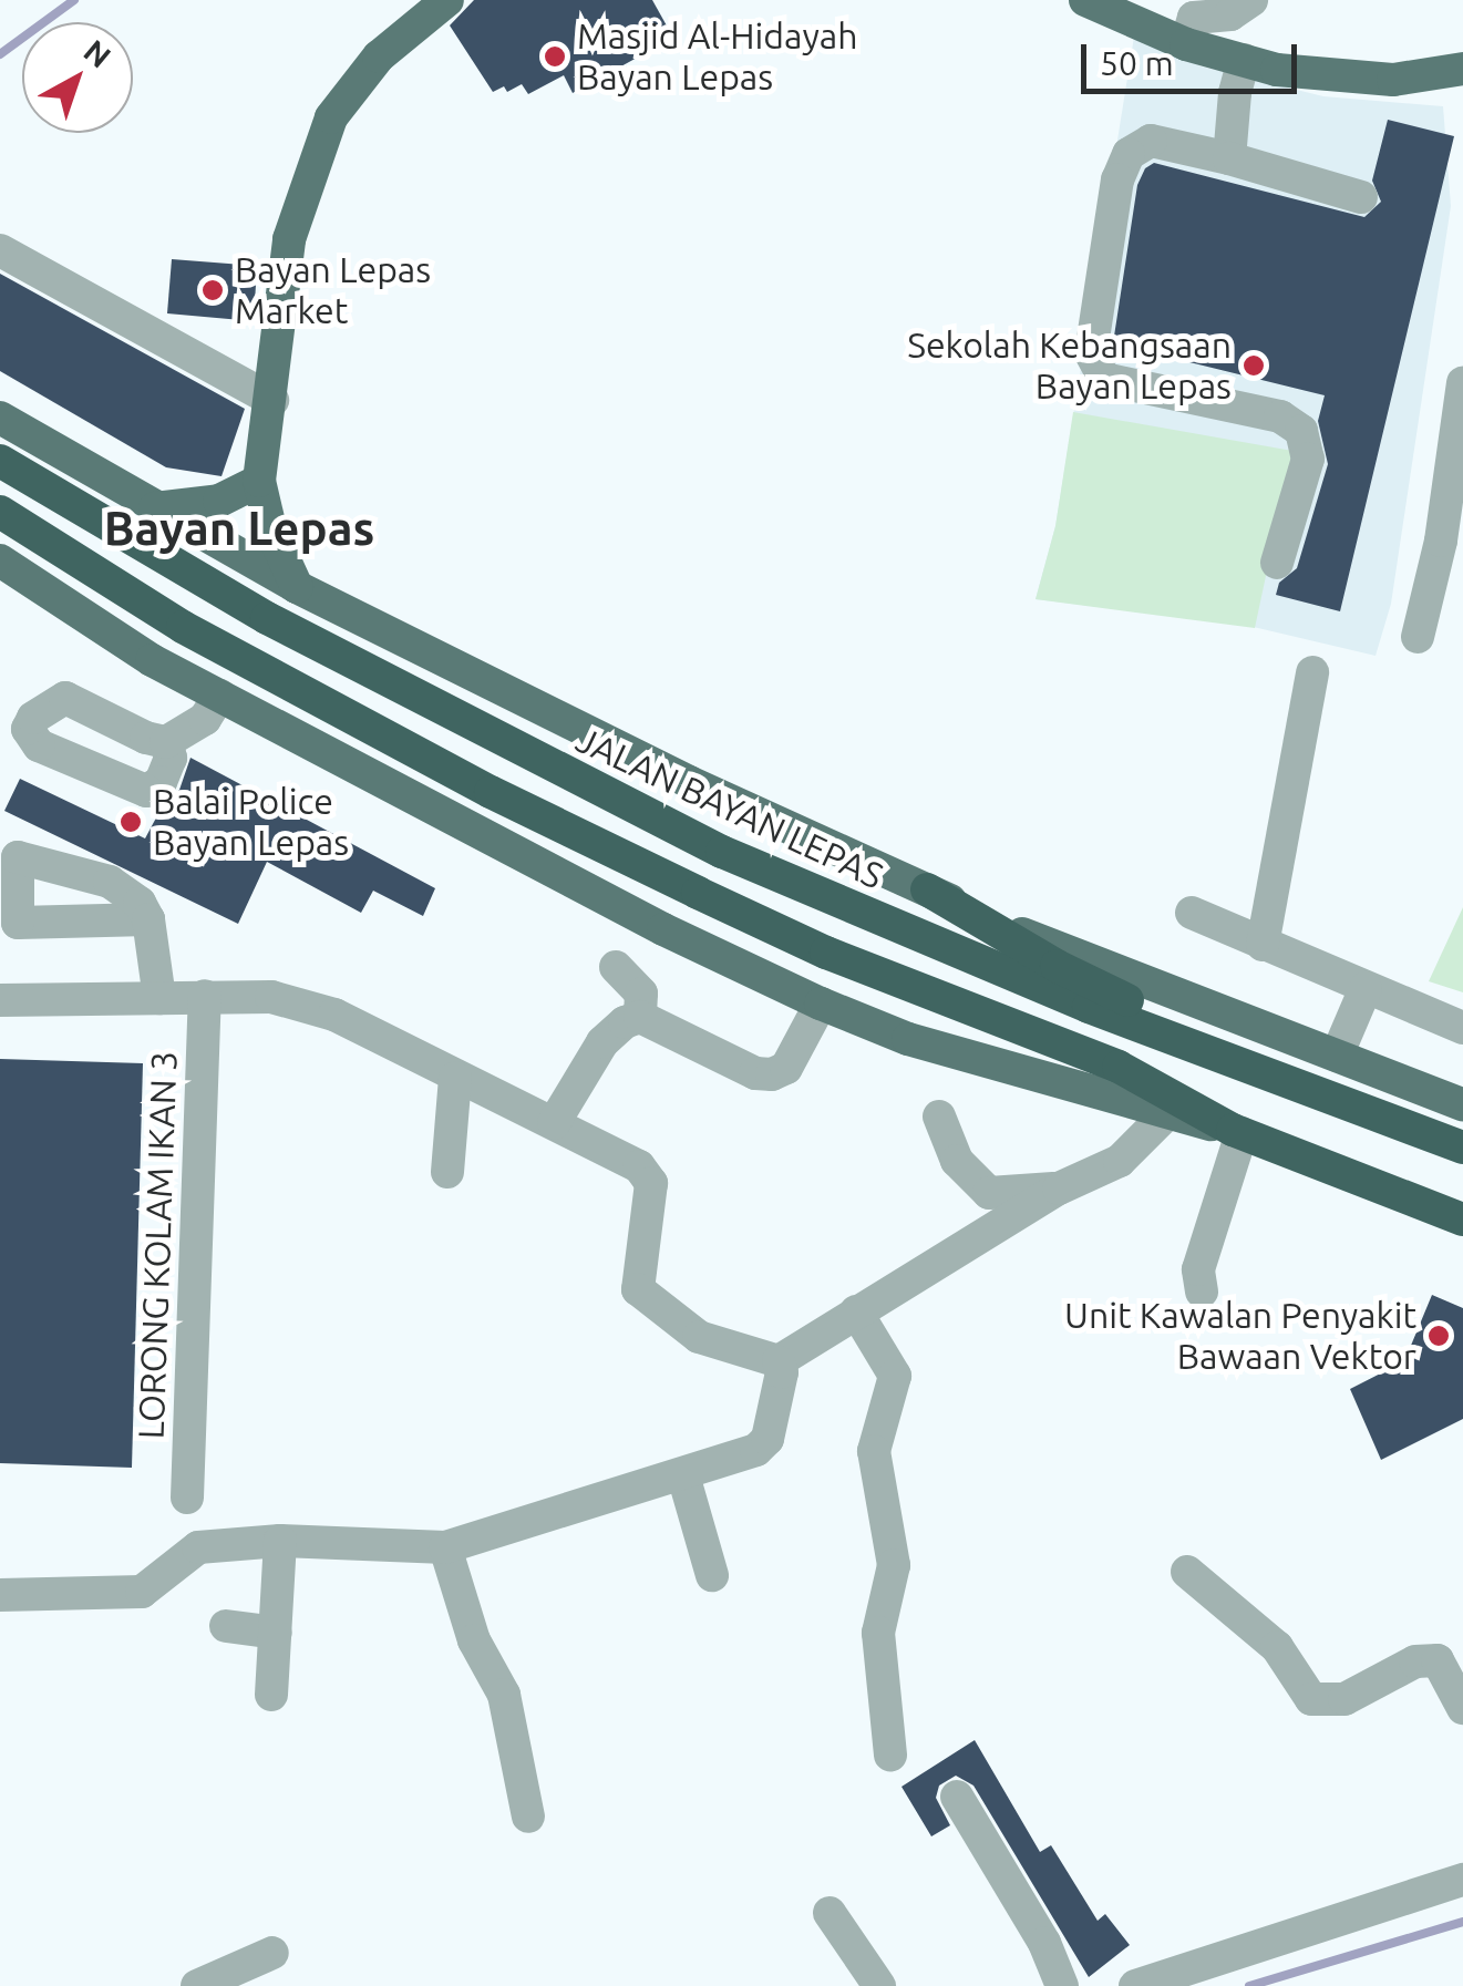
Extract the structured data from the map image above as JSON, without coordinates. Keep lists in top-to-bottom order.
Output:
{
  "streets": {
    "highway": ["JALAN BAYAN LEPAS"],
    "street": ["LORONG KOLAM IKAN 3"]
  },
  "districts": ["Bayan Lepas"],
  "places": [
    "Masjid Al-Hidayah Bayan Lepas",
    "Bayan Lepas Market",
    "Sekolah Kebangsaan Bayan Lepas",
    "Balai Police Bayan Lepas",
    "Unit Kawalan Penyakit Bawaan Vektor"
  ],
  "scale_bar": "50 m",
  "north": "top right"
}
